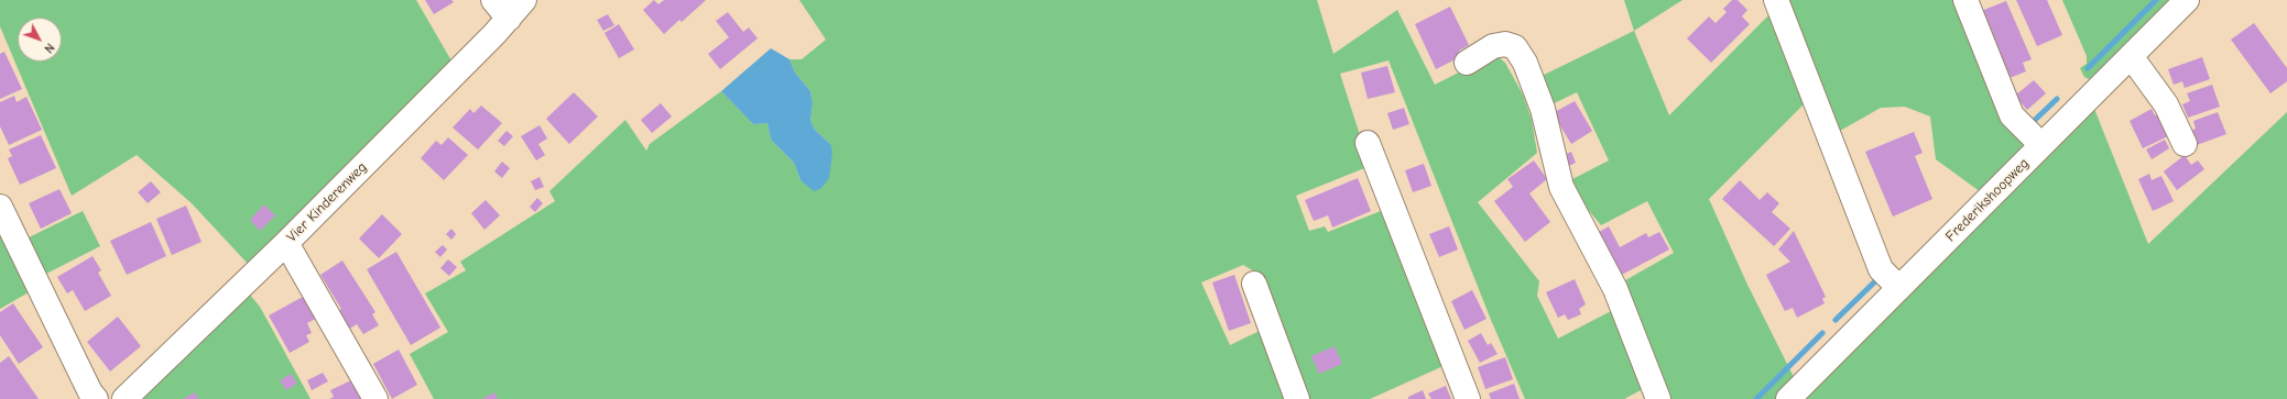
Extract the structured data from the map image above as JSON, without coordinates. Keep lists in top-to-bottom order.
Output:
{
  "streets": {
    "street": ["Frederikshoopweg", "Vier Kinderenweg"]
  },
  "north": "bottom right"
}
